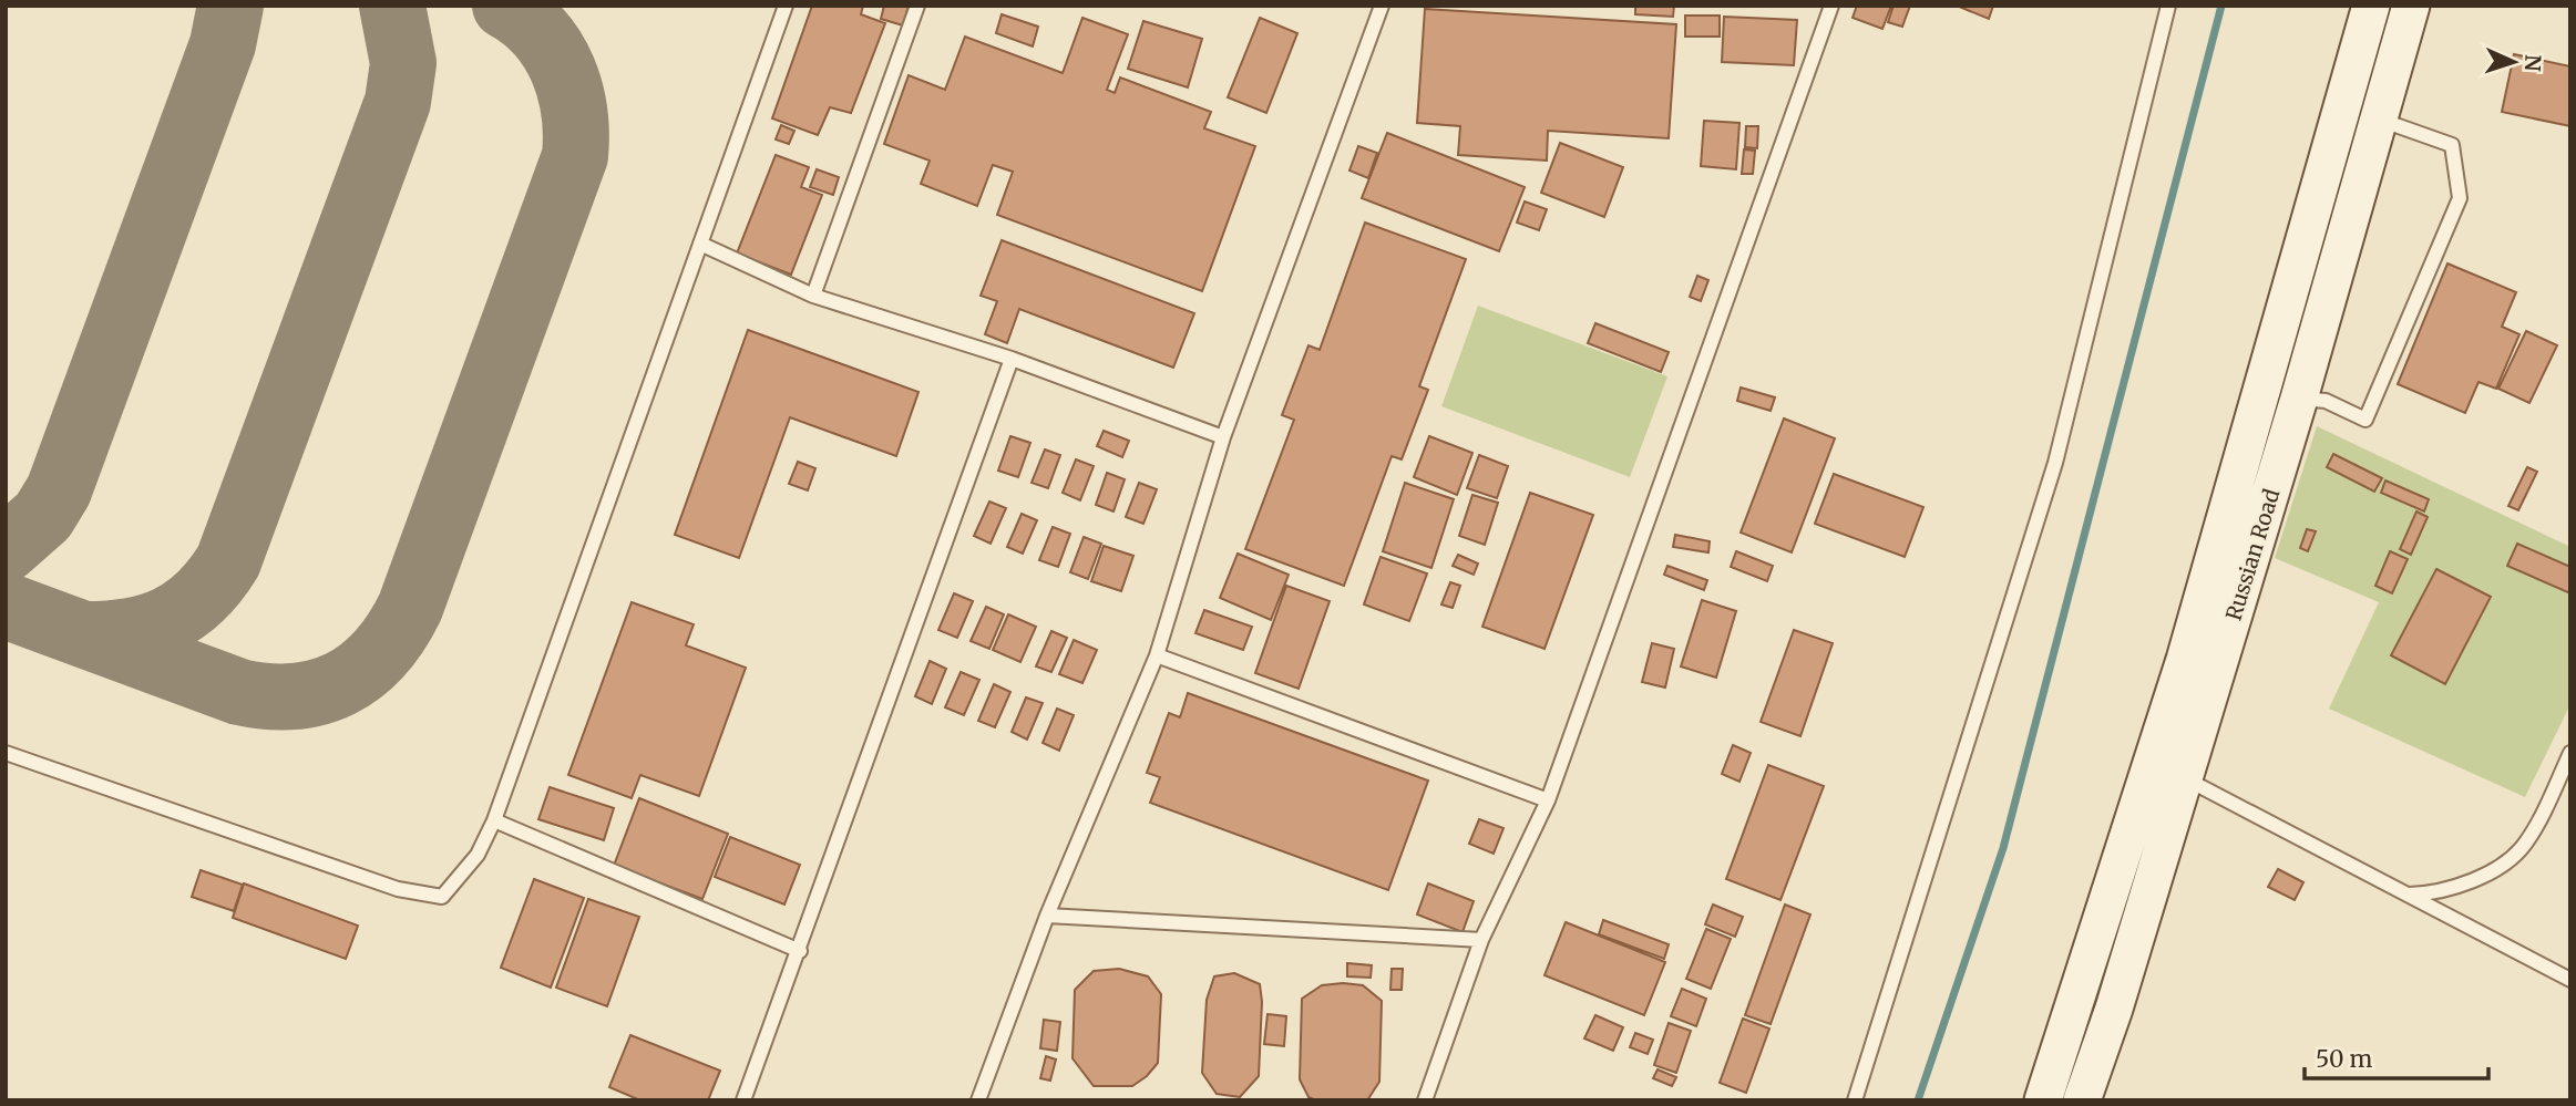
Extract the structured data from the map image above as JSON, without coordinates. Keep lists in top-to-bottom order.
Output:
{
  "streets": {
    "main road": ["Russian Road"]
  },
  "scale_bar": "50 m",
  "north": "right"
}
